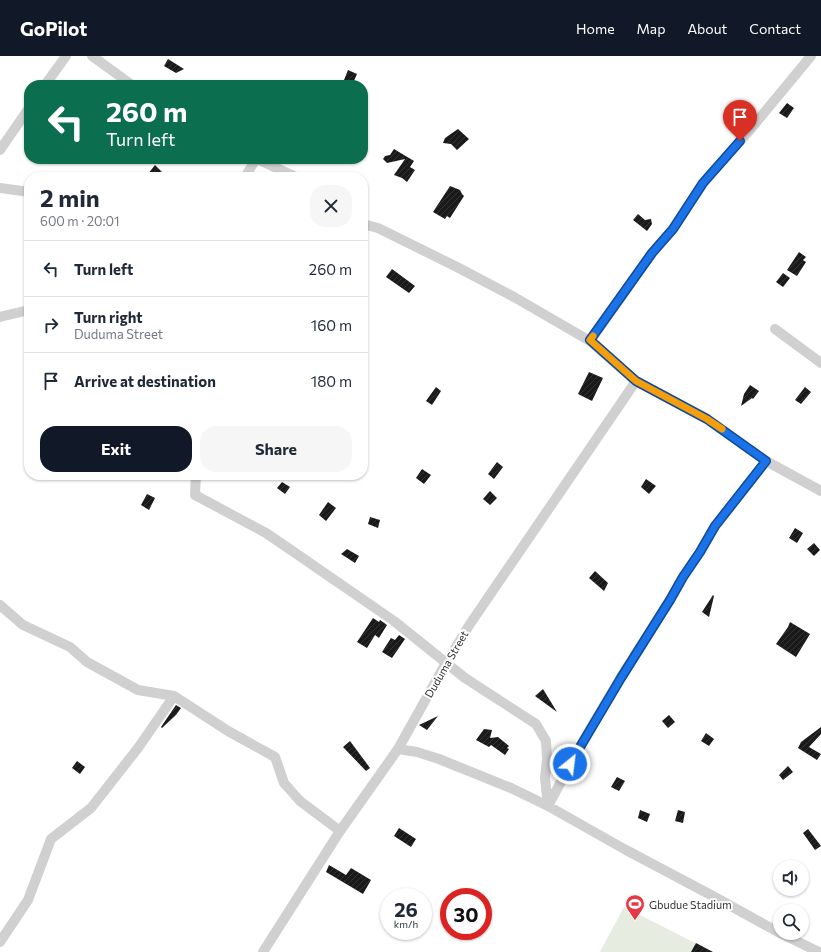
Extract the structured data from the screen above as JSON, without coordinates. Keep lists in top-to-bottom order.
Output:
{
  "streets": {
    "street": ["Duduma Street"]
  },
  "places": {
    "sports": ["Gbudue Stadium"]
  },
  "page": {
    "header": "GoPilot",
    "nav": [
      "Home",
      "Map",
      "About",
      "Contact"
    ],
    "turn": ["260 m", "Turn left"],
    "heading": ["2 min", "600 m · 20:01"],
    "list": [
      {
        "name": "Turn left",
        "value": "260 m"
      },
      {
        "name": "Turn right",
        "note": "Duduma Street",
        "value": "160 m"
      },
      {
        "name": "Arrive at destination",
        "value": "180 m"
      }
    ],
    "buttons": ["Exit", "Share"],
    "speed": "26 km/h",
    "limit": "30"
  }
}
